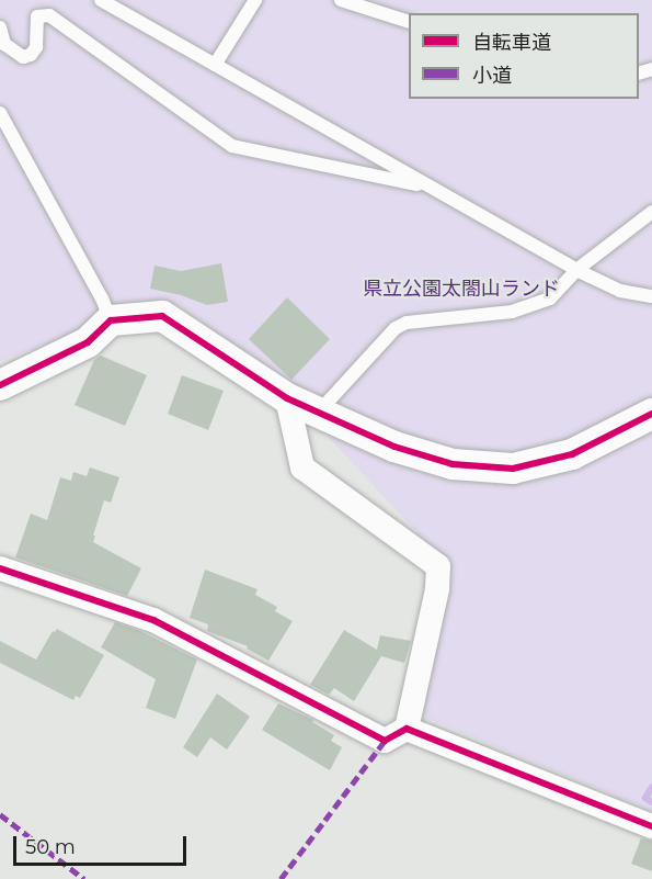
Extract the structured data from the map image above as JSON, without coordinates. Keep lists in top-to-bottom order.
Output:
{
  "parks": ["県立公園太閤山ランド"],
  "legend": ["自転車道", "小道"],
  "scale_bar": "50 m"
}
